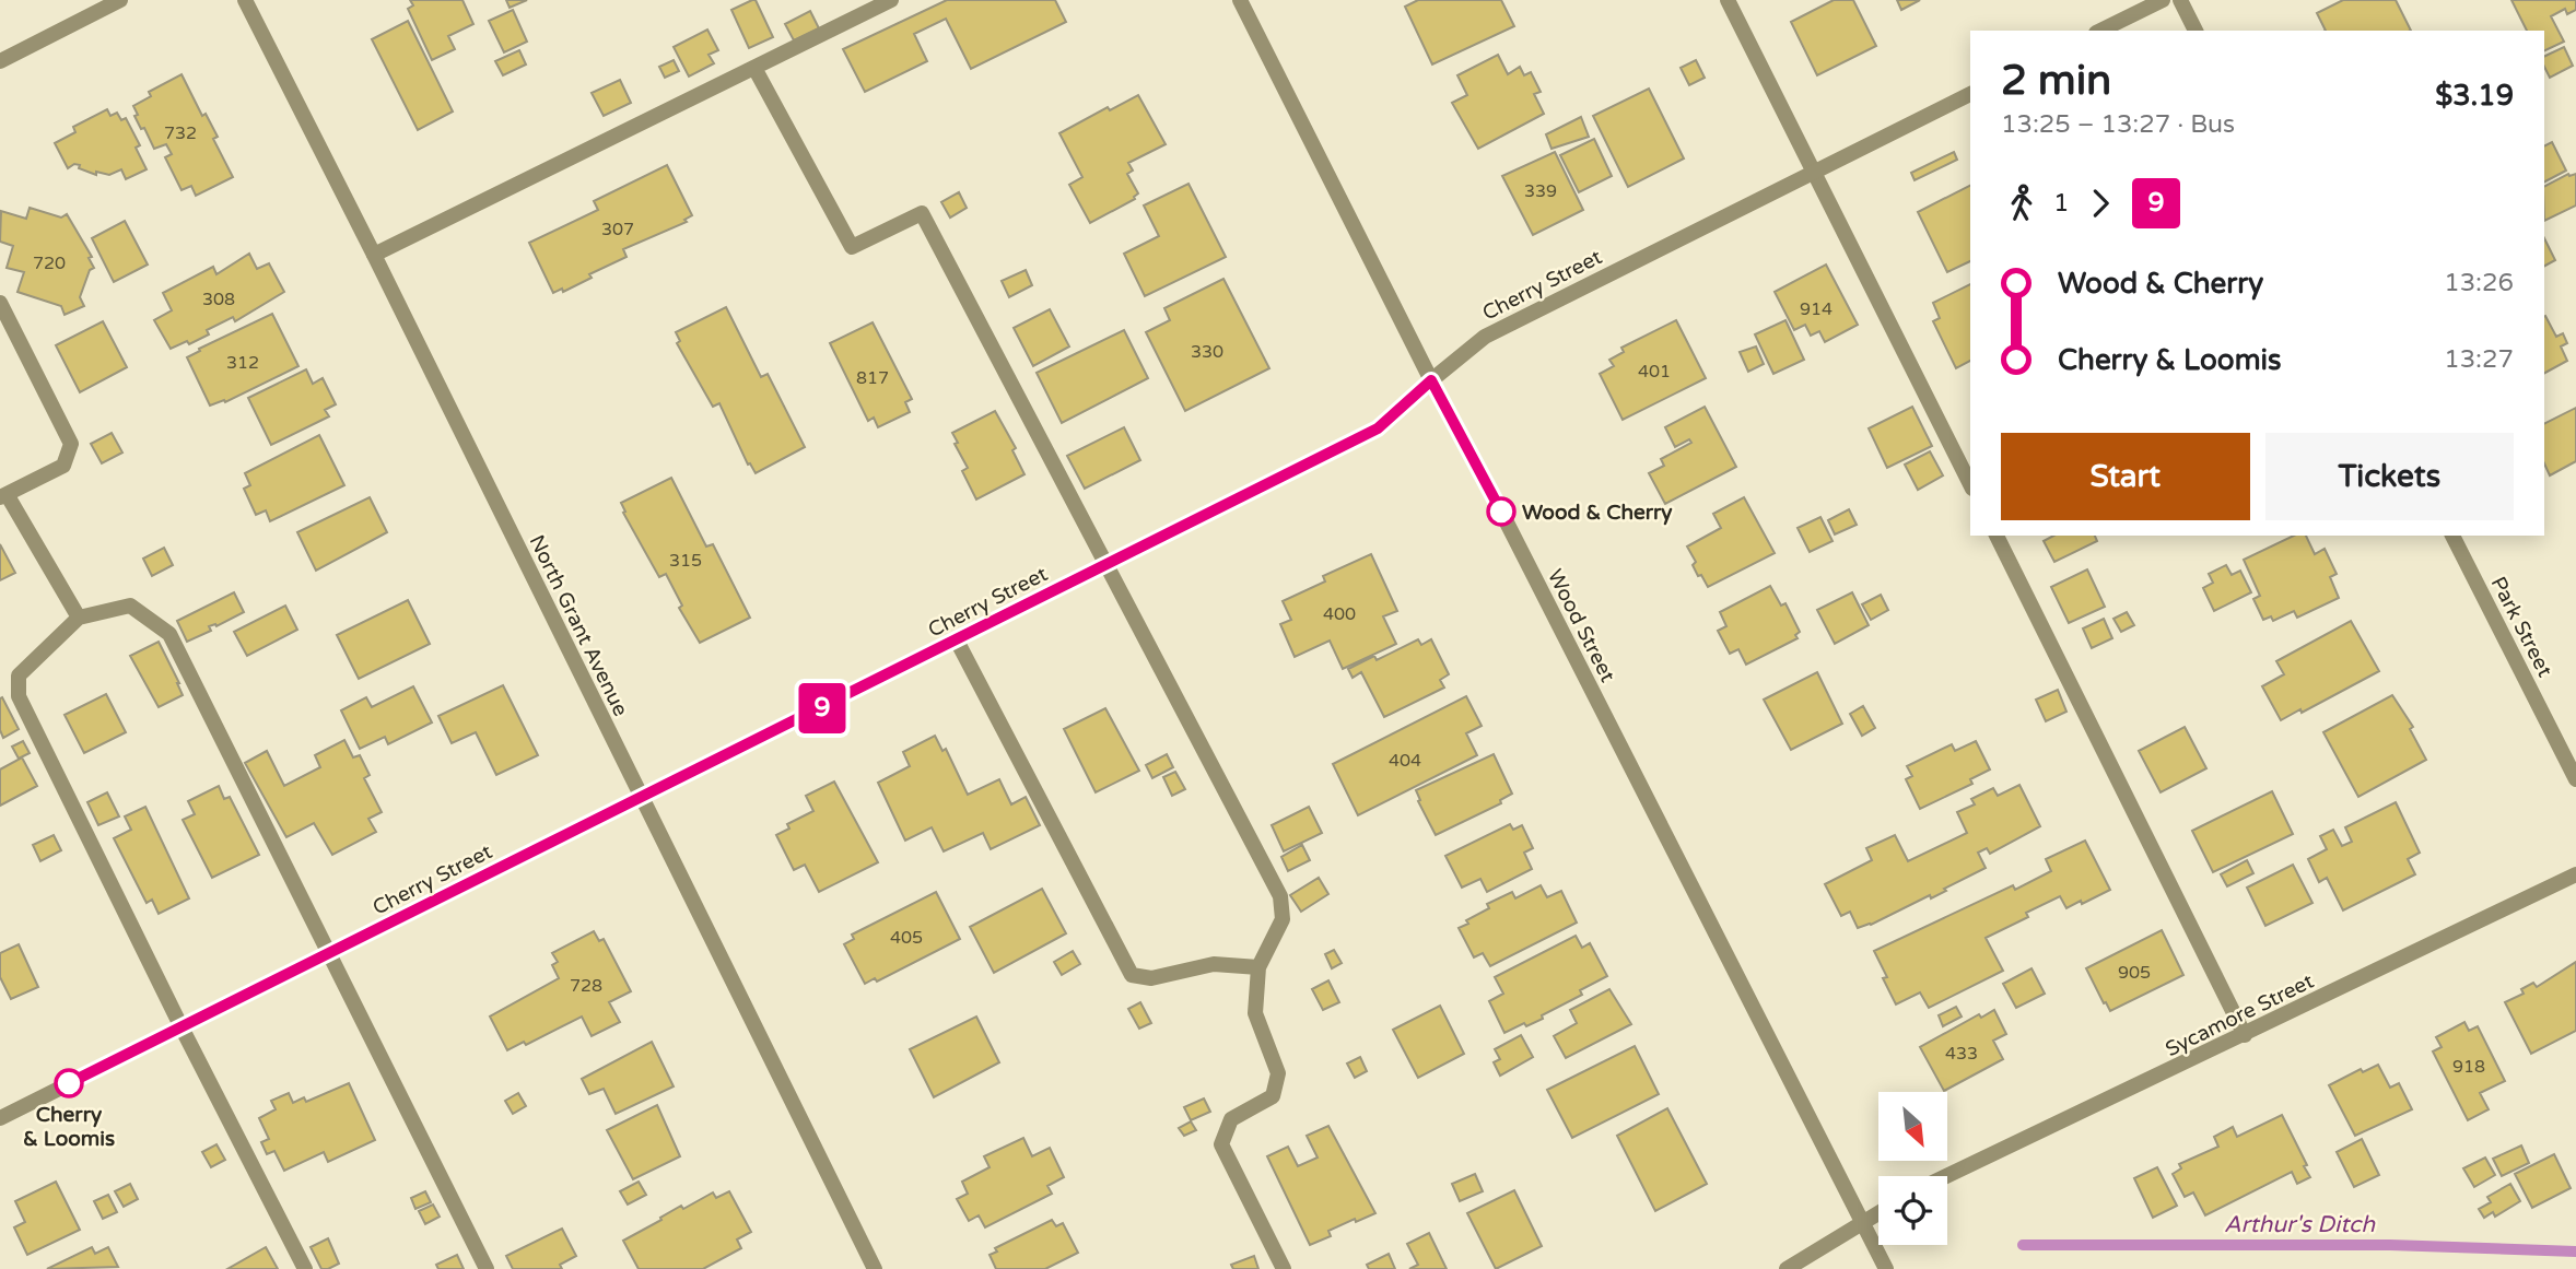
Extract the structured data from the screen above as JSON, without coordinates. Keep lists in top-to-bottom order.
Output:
{
  "streets": {
    "street": [
      "Cherry Street",
      "North Grant Avenue",
      "Wood Street",
      "Park Street",
      "Sycamore Street"
    ]
  },
  "crossings": [
    ["Cherry Street", "North Grant Avenue"],
    ["Cherry Street", "Wood Street"]
  ],
  "water": ["Arthur's Ditch"],
  "places": ["Wood & Cherry", "Cherry & Loomis"],
  "lines": ["bus line 9"],
  "house_numbers": [
    "732",
    "339",
    "307",
    "720",
    "308",
    "914",
    "330",
    "312",
    "401",
    "817",
    "315",
    "400",
    "404",
    "405",
    "905",
    "728",
    "433",
    "918"
  ],
  "north": "bottom right",
  "page": {
    "on_map": "9",
    "heading": ["2 min", "13:25 – 13:27 · Bus", "$3.19"],
    "legs": ["1", "9"],
    "list": [
      {
        "name": "Wood & Cherry",
        "value": "13:26"
      },
      {
        "name": "Cherry & Loomis",
        "value": "13:27"
      }
    ],
    "buttons": ["Start", "Tickets"]
  }
}
